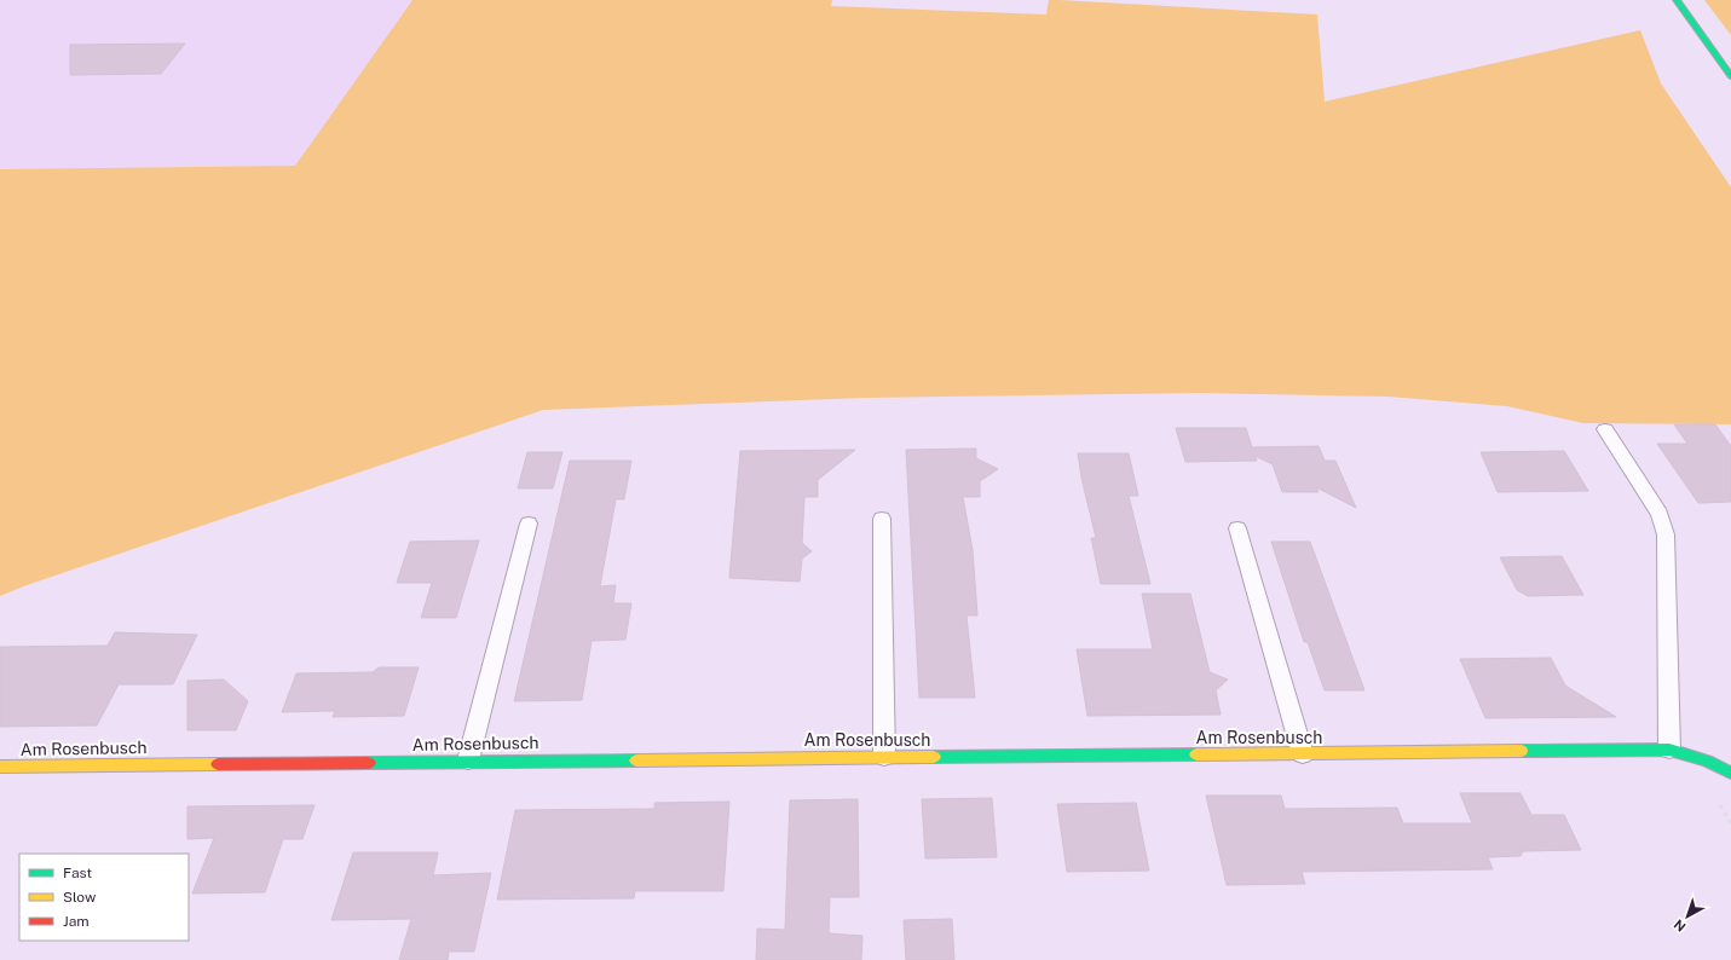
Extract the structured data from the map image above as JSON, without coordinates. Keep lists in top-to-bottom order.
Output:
{
  "streets": {
    "street": ["Am Rosenbusch"]
  },
  "legend": ["Fast", "Slow", "Jam"],
  "north": "bottom left"
}
